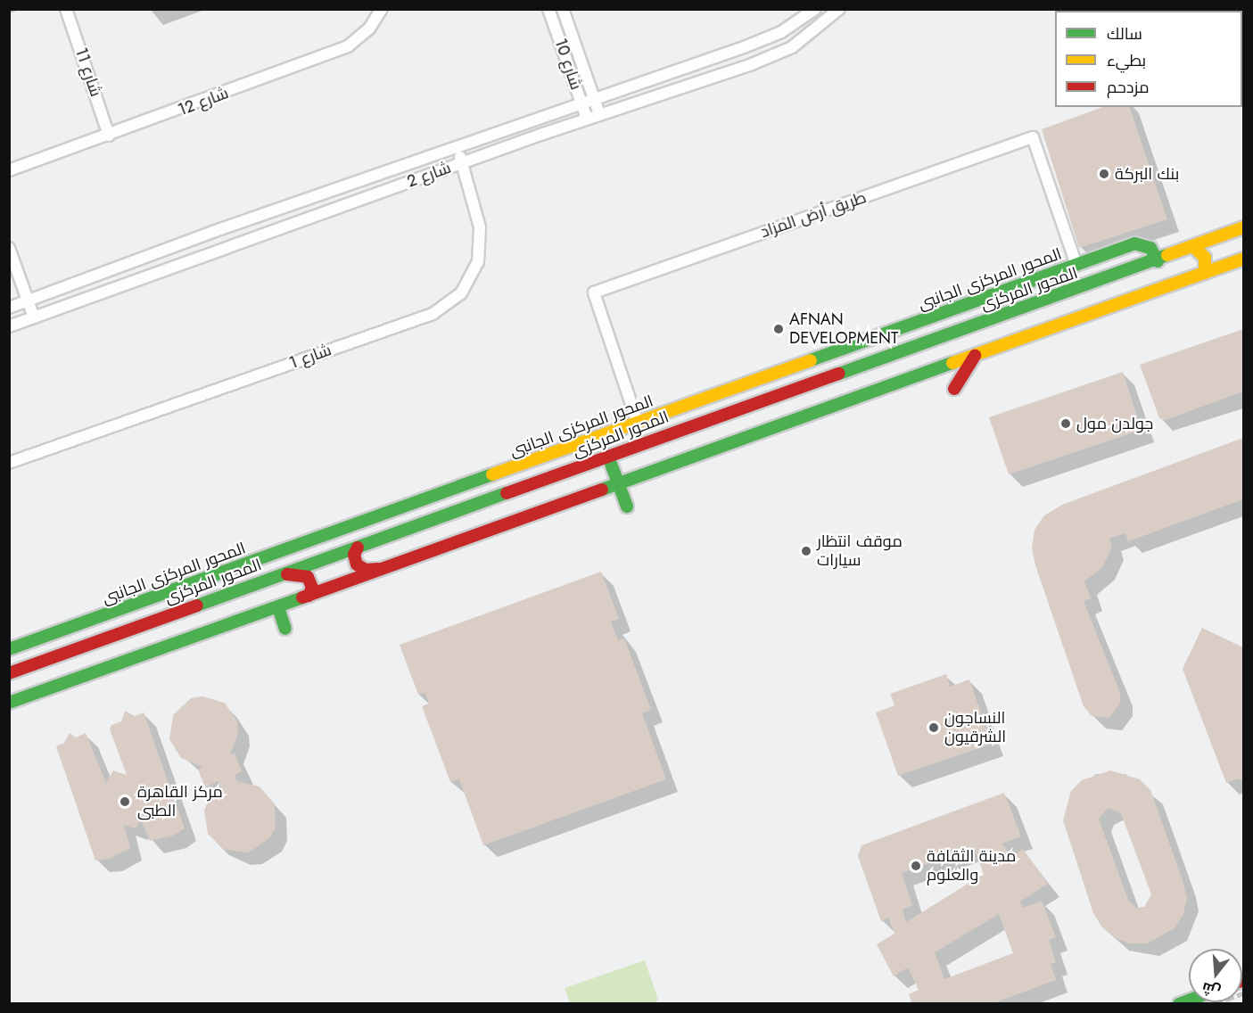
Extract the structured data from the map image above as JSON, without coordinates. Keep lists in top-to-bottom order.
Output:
{
  "streets": {
    "main road": ["المحور المركزى الجانبى", "المحور المركزى"],
    "street": [
      "شارع 10",
      "شارع 11",
      "شارع 12",
      "شارع 2",
      "طريق أرض المزاد",
      "شارع 1"
    ]
  },
  "crossings": [
    ["شارع 10", "شارع 2"],
    ["شارع 11", "شارع 12"],
    ["شارع 2", "شارع 1"],
    ["طريق أرض المزاد", "المحور المركزى الجانبى"],
    ["المحور المركزى الجانبى", "المحور المركزى"]
  ],
  "places": [
    "بنك البركة",
    "AFNAN DEVELOPMENT",
    "جولدن مول",
    "موقف انتظار سيارات",
    "النساجون الشرقيون",
    "مركز القاهرة الطبى",
    "مدينة الثقافة والعلوم"
  ],
  "legend": ["سالك", "بطيء", "مزدحم"],
  "north": "bottom"
}
